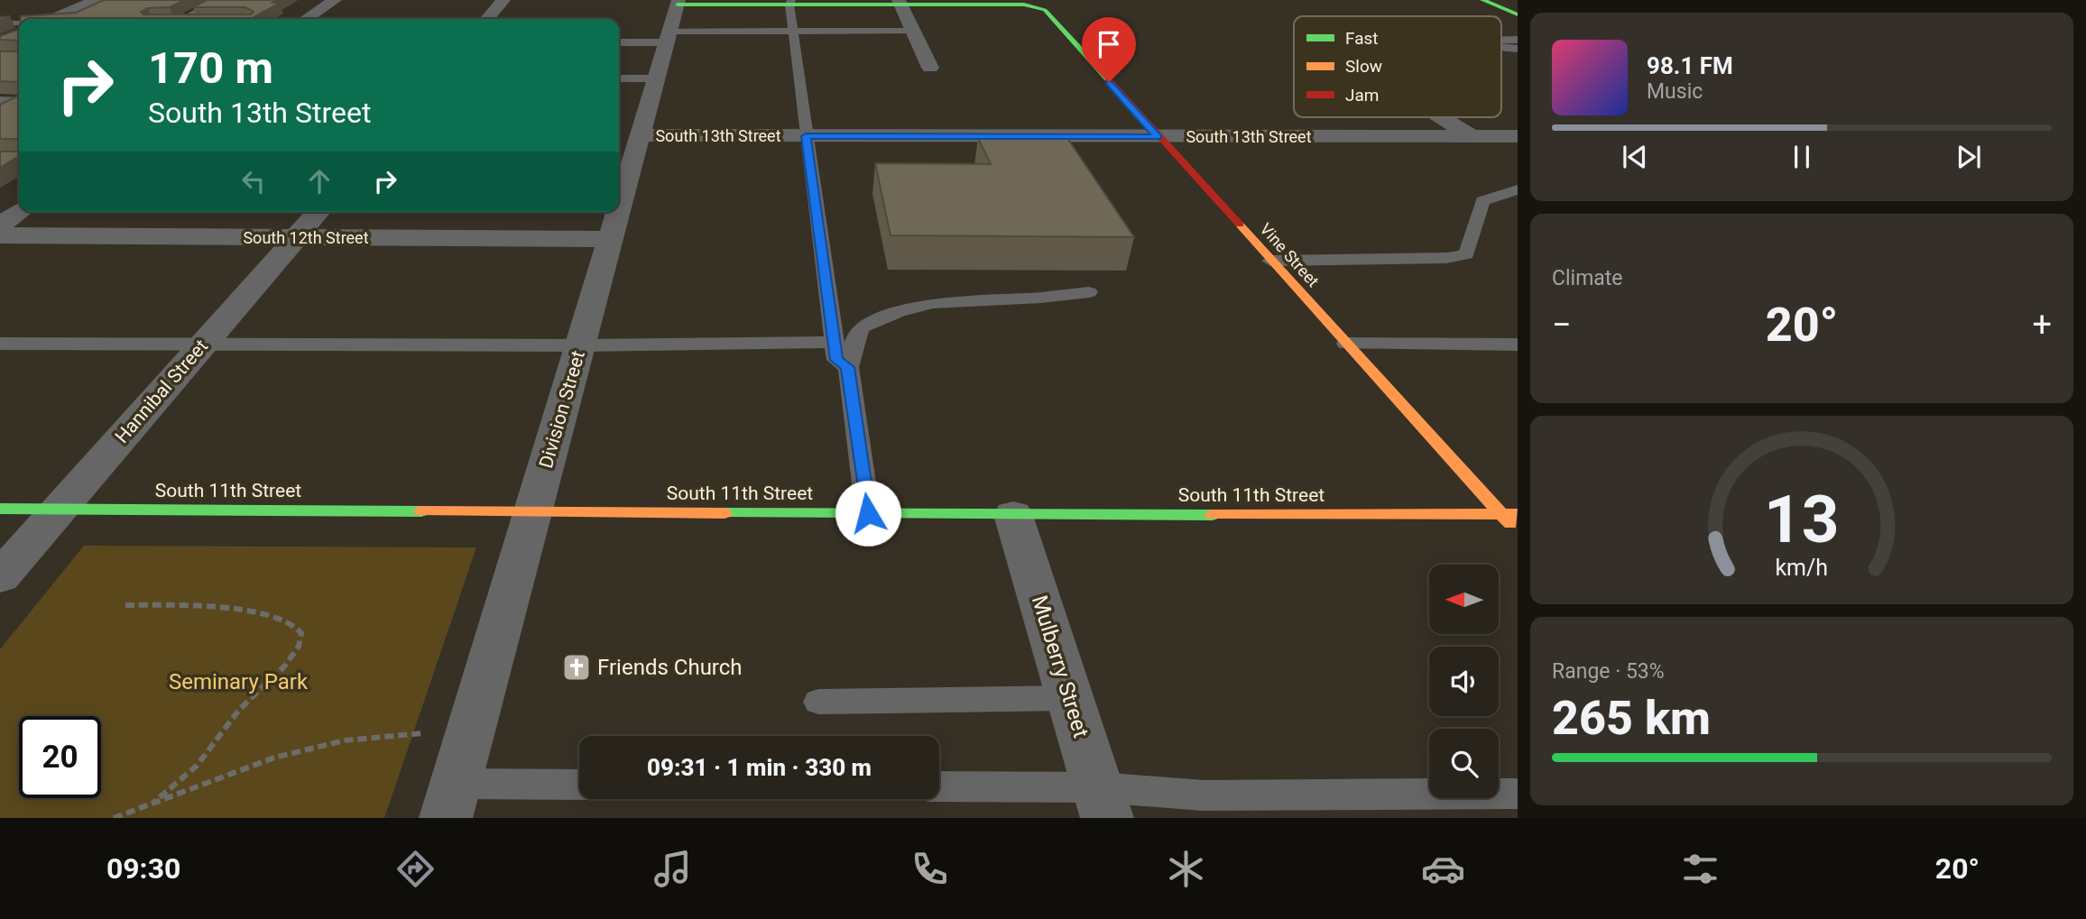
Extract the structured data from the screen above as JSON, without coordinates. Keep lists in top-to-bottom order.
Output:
{
  "streets": {
    "street": [
      "South 13th Street",
      "South 12th Street",
      "Vine Street",
      "Hannibal Street",
      "Division Street",
      "South 11th Street",
      "Mulberry Street"
    ]
  },
  "crossings": [
    ["South 13th Street", "Vine Street"],
    ["South 13th Street", "Division Street"],
    ["South 12th Street", "Hannibal Street"],
    ["South 12th Street", "Division Street"],
    ["Vine Street", "South 11th Street"],
    ["Hannibal Street", "South 11th Street"],
    ["Division Street", "South 11th Street"],
    ["South 11th Street", "Mulberry Street"]
  ],
  "parks": ["Seminary Park"],
  "places": {
    "church": ["Friends Church"]
  },
  "legend": ["Fast", "Slow", "Jam"],
  "north": "left",
  "page": {
    "turn": ["170 m", "South 13th Street"],
    "song": ["98.1 FM", "Music"],
    "tile": [
      "Climate",
      ["Range · 53%", "265 km"]
    ],
    "heat": ["−", "20°", "+"],
    "limit": "20",
    "trip": "09:31 · 1 min · 330 m",
    "tabs": ["09:30", "20°"],
    "gauge": ["13", "km/h"]
  }
}
